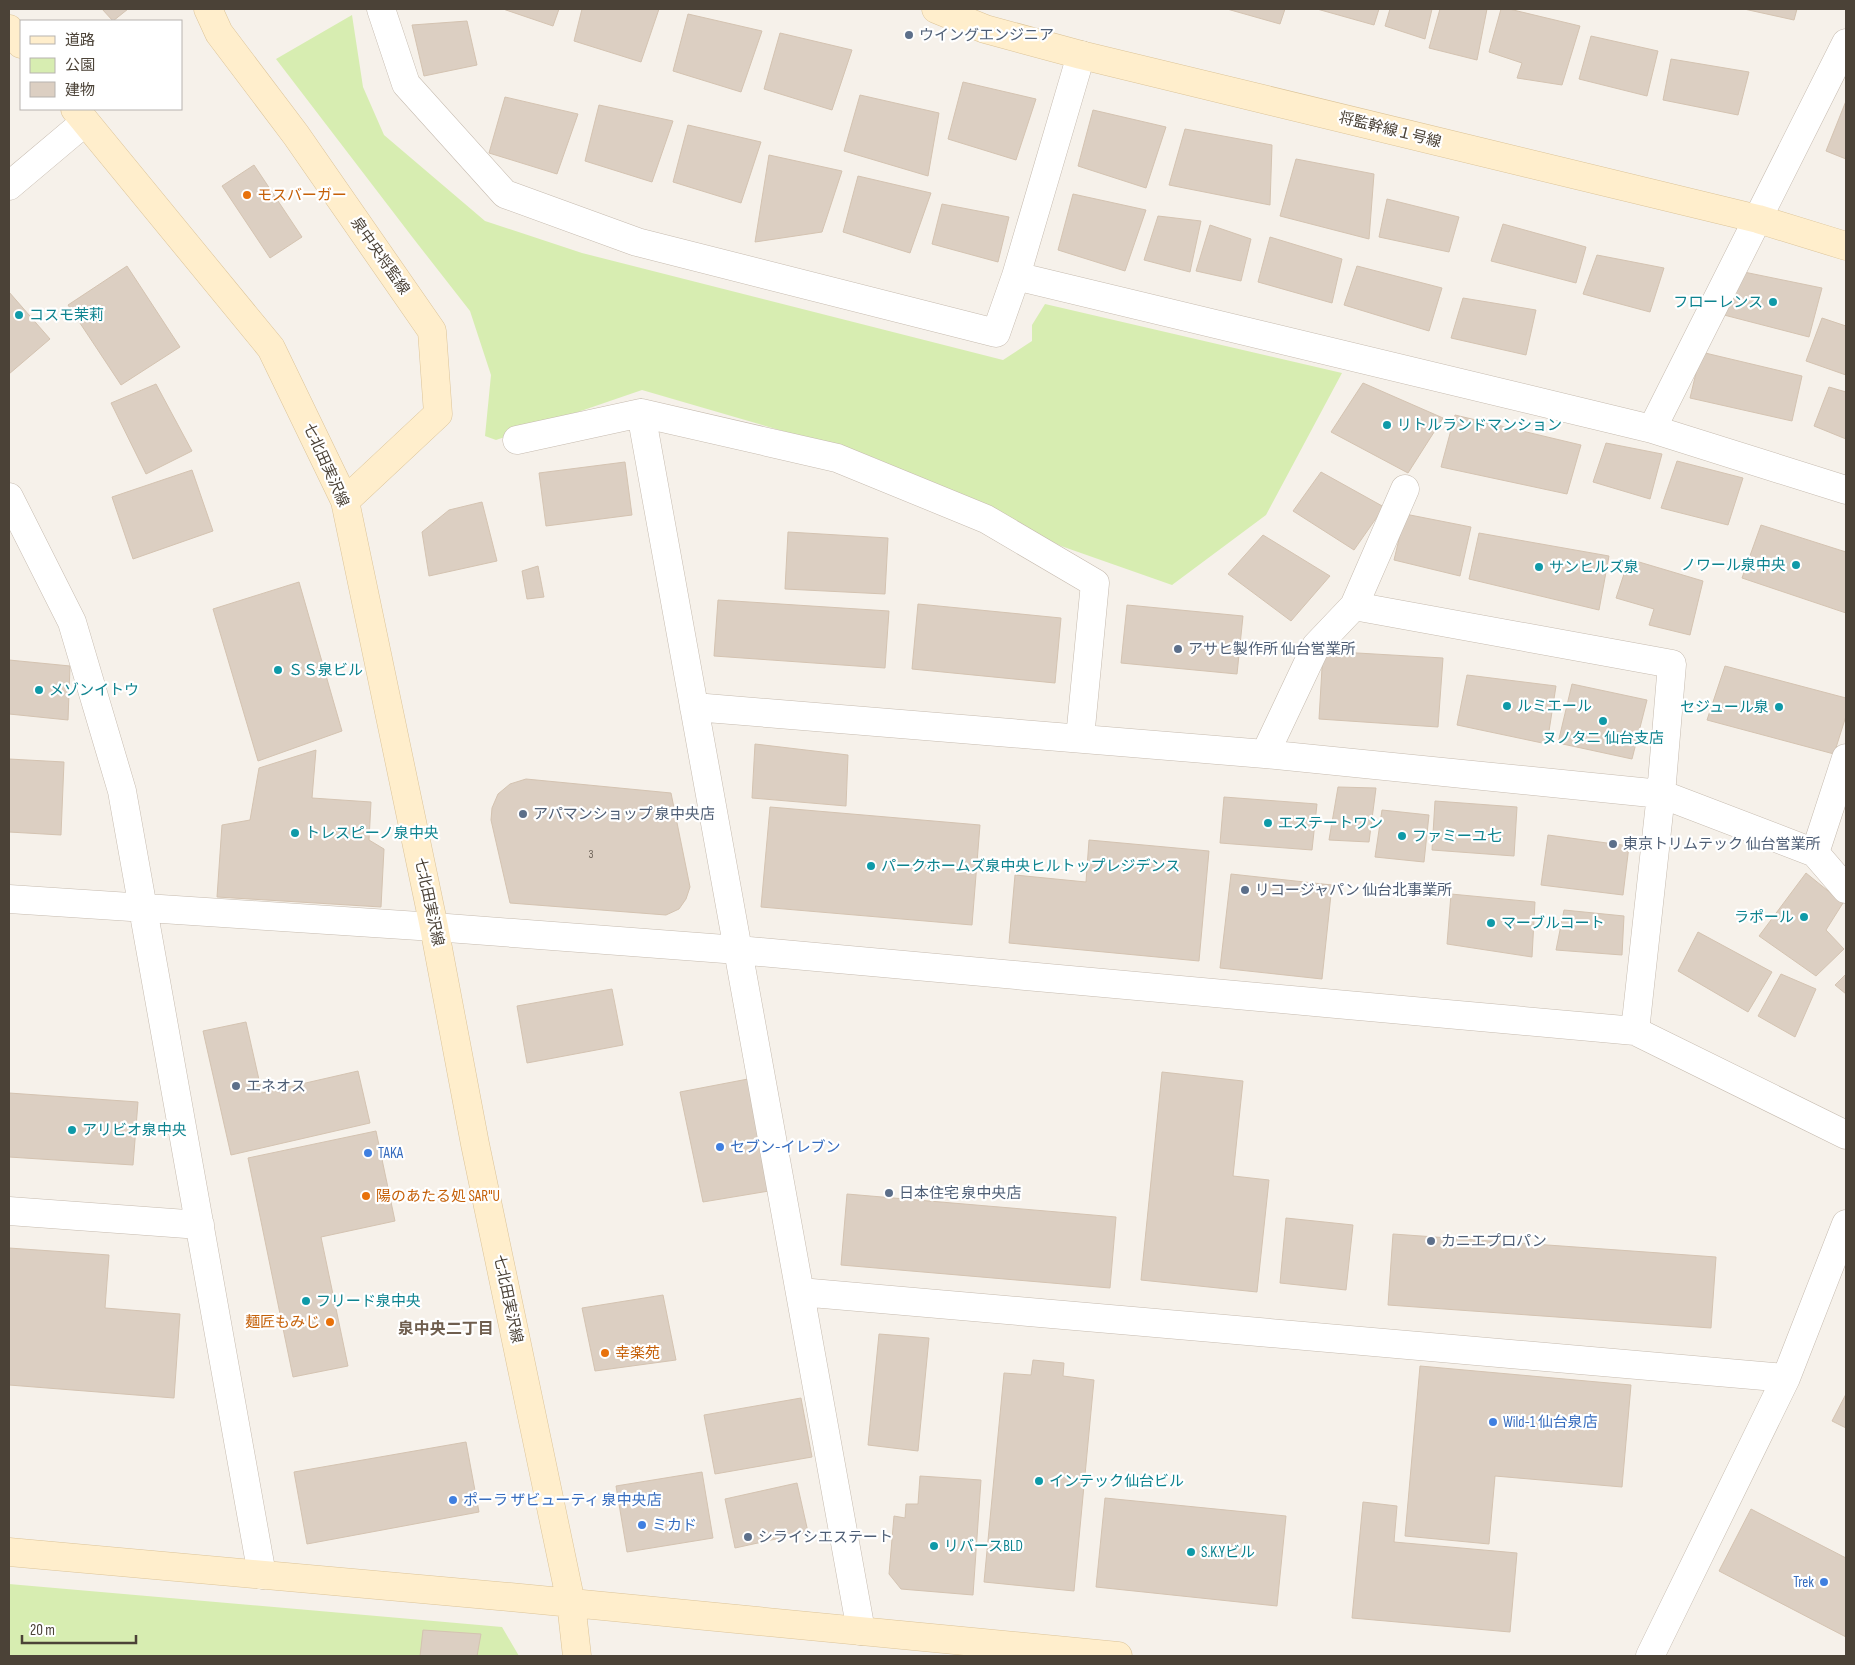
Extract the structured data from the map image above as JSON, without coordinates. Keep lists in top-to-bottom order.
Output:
{
  "streets": {
    "street": ["将監幹線１号線", "泉中央将監線", "七北田実沢線"]
  },
  "crossings": [
    ["泉中央将監線", "七北田実沢線"]
  ],
  "districts": ["泉中央二丁目"],
  "places": [
    "ウイングエンジニア",
    "モスバーガー",
    "フローレンス",
    "コスモ茉莉",
    "リトルランドマンション",
    "ノワール泉中央",
    "サンヒルズ泉",
    "アサヒ製作所 仙台営業所",
    "ＳＳ泉ビル",
    "メゾンイトウ",
    "ルミエール",
    "セジュール泉",
    "ヌノタニ 仙台支店",
    "アパマンショップ 泉中央店",
    "エステートワン",
    "トレスピーノ泉中央",
    "ファミーユ七",
    "東京トリムテック 仙台営業所",
    "パークホームズ泉中央ヒルトップレジデンス",
    "リコージャパン 仙台北事業所",
    "ラポール",
    "マーブルコート",
    "エネオス",
    "アリビオ泉中央",
    "セブン-イレブン",
    "TAKA",
    "日本住宅 泉中央店",
    "陽のあたる処 SAR\"U",
    "カニエプロパン",
    "フリード泉中央",
    "麺匠もみじ",
    "幸楽苑",
    "Wild-1 仙台泉店",
    "インテック仙台ビル",
    "ポーラ ザビューティ 泉中央店",
    "ミカド",
    "シライシエステート",
    "リバースBLD",
    "S.K.Yビル",
    "Trek"
  ],
  "house_numbers": ["3"],
  "legend": ["道路", "公園", "建物"],
  "scale_bar": "20 m"
}
